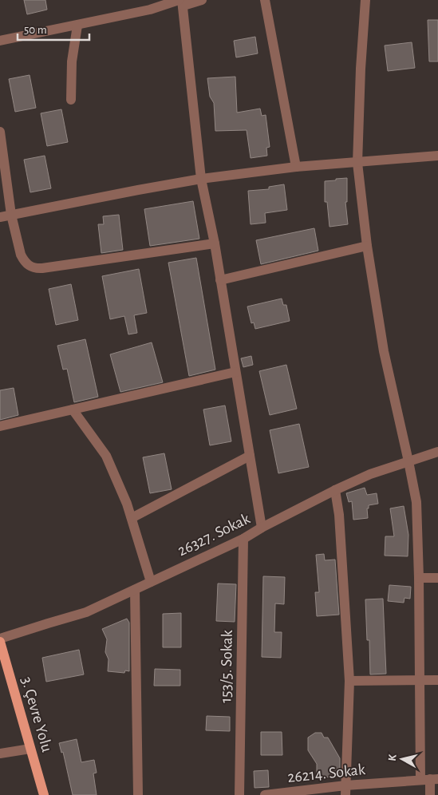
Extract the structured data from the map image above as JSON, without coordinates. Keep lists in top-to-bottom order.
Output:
{
  "streets": {
    "main road": ["3. Çevre Yolu"],
    "street": ["26327. Sokak", "153/5. Sokak", "26214. Sokak"]
  },
  "crossings": [
    ["26327. Sokak", "153/5. Sokak"]
  ],
  "scale_bar": "50 m",
  "north": "left"
}
